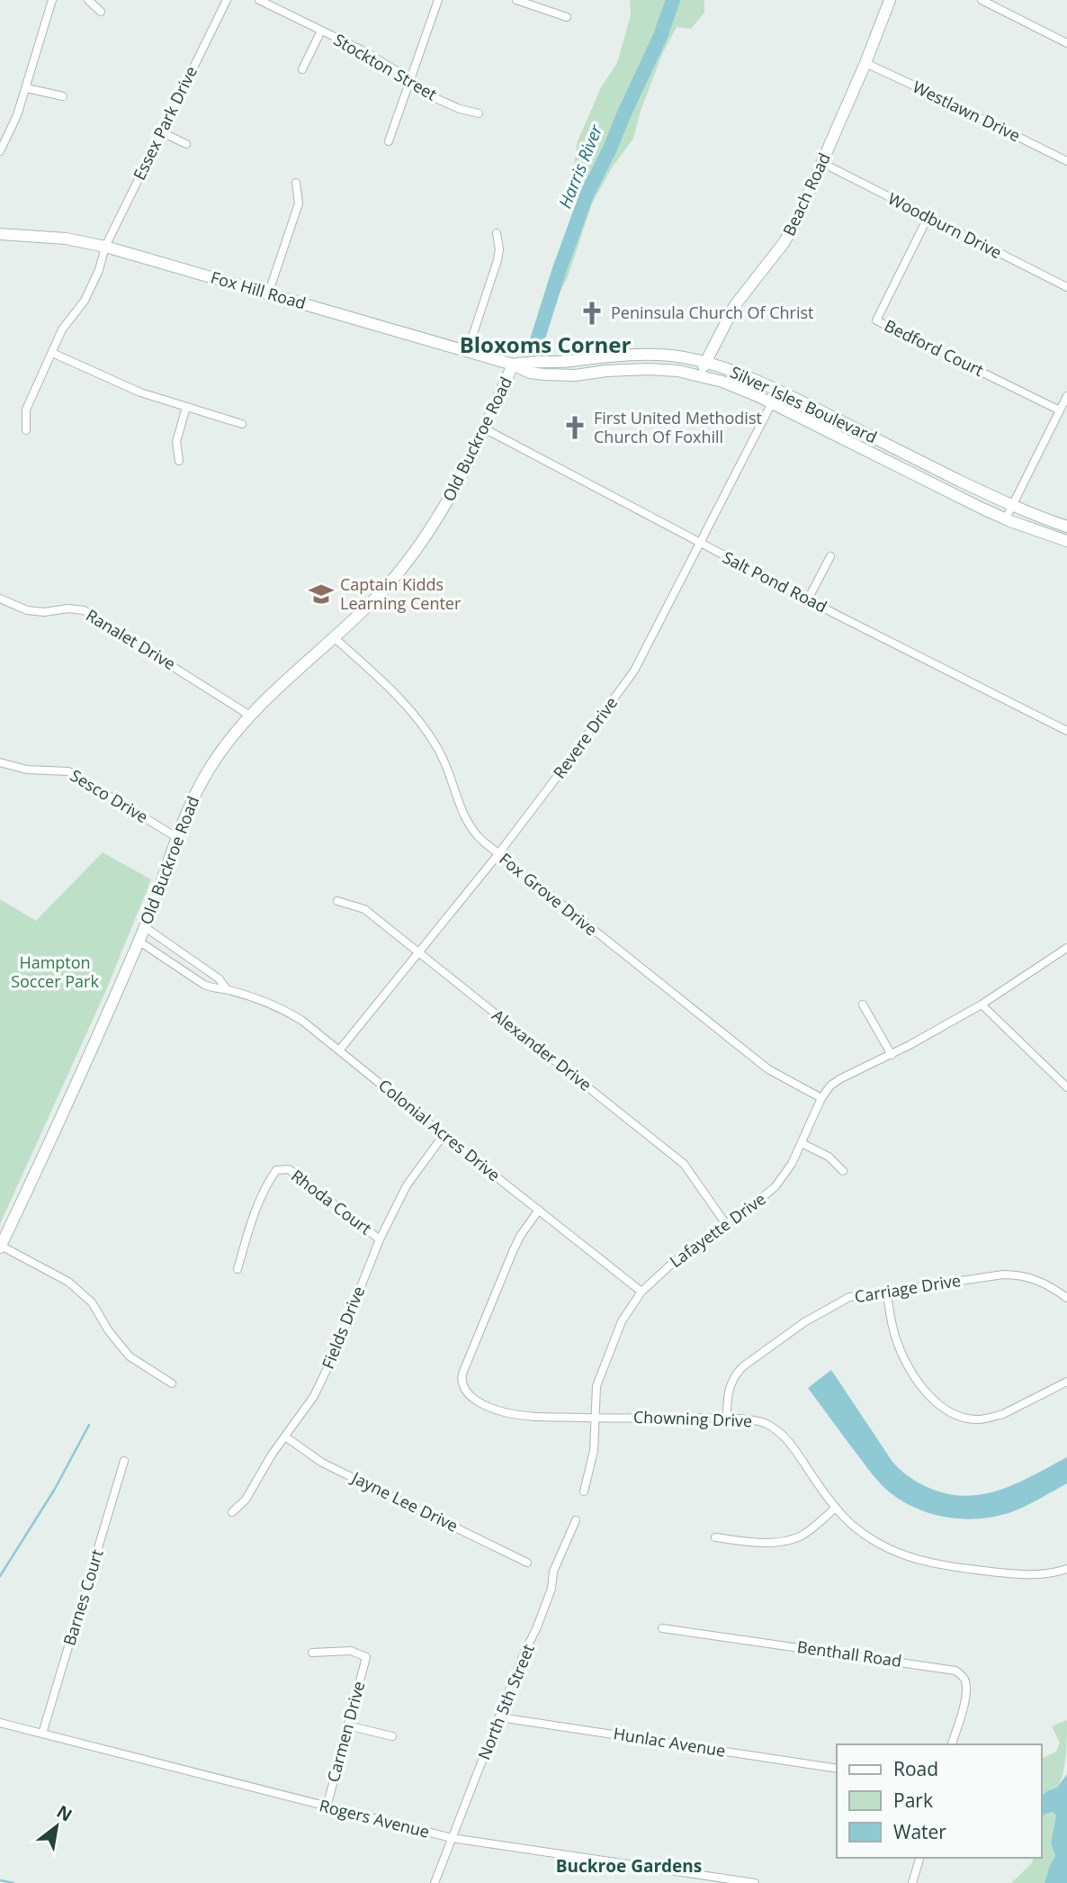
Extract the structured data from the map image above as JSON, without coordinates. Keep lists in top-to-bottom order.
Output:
{
  "streets": {
    "street": [
      "Stockton Street",
      "Westlawn Drive",
      "Essex Park Drive",
      "Beach Road",
      "Woodburn Drive",
      "Fox Hill Road",
      "Bedford Court",
      "Silver Isles Boulevard",
      "Old Buckroe Road",
      "Salt Pond Road",
      "Ranalet Drive",
      "Revere Drive",
      "Sesco Drive",
      "Fox Grove Drive",
      "Alexander Drive",
      "Colonial Acres Drive",
      "Rhoda Court",
      "Lafayette Drive",
      "Carriage Drive",
      "Fields Drive",
      "Chowning Drive",
      "Jayne Lee Drive",
      "Barnes Court",
      "Benthall Road",
      "North 5th Street",
      "Carmen Drive",
      "Hunlac Avenue",
      "Rogers Avenue"
    ]
  },
  "crossings": [
    ["Westlawn Drive", "Beach Road"],
    ["Essex Park Drive", "Fox Hill Road"],
    ["Beach Road", "Woodburn Drive"],
    ["Beach Road", "Silver Isles Boulevard"],
    ["Woodburn Drive", "Bedford Court"],
    ["Fox Hill Road", "Silver Isles Boulevard"],
    ["Fox Hill Road", "Old Buckroe Road"],
    ["Silver Isles Boulevard", "Old Buckroe Road"],
    ["Silver Isles Boulevard", "Revere Drive"],
    ["Old Buckroe Road", "Salt Pond Road"],
    ["Old Buckroe Road", "Ranalet Drive"],
    ["Old Buckroe Road", "Sesco Drive"],
    ["Old Buckroe Road", "Fox Grove Drive"],
    ["Old Buckroe Road", "Colonial Acres Drive"],
    ["Salt Pond Road", "Revere Drive"],
    ["Revere Drive", "Fox Grove Drive"],
    ["Revere Drive", "Alexander Drive"],
    ["Revere Drive", "Colonial Acres Drive"],
    ["Fox Grove Drive", "Lafayette Drive"],
    ["Alexander Drive", "Lafayette Drive"],
    ["Colonial Acres Drive", "Lafayette Drive"],
    ["Colonial Acres Drive", "Fields Drive"],
    ["Colonial Acres Drive", "Chowning Drive"],
    ["Rhoda Court", "Fields Drive"],
    ["Lafayette Drive", "Chowning Drive"],
    ["Carriage Drive", "Chowning Drive"],
    ["Fields Drive", "Jayne Lee Drive"],
    ["Barnes Court", "Rogers Avenue"],
    ["North 5th Street", "Hunlac Avenue"],
    ["North 5th Street", "Rogers Avenue"],
    ["Carmen Drive", "Rogers Avenue"]
  ],
  "districts": ["Bloxoms Corner", "Buckroe Gardens"],
  "water": ["Harris River"],
  "parks": ["Hampton Soccer Park"],
  "places": {
    "church": ["Peninsula Church Of Christ", "First United Methodist Church Of Foxhill"],
    "school or university": ["Captain Kidds Learning Center"]
  },
  "legend": ["Road", "Park", "Water"],
  "north": "top right"
}
